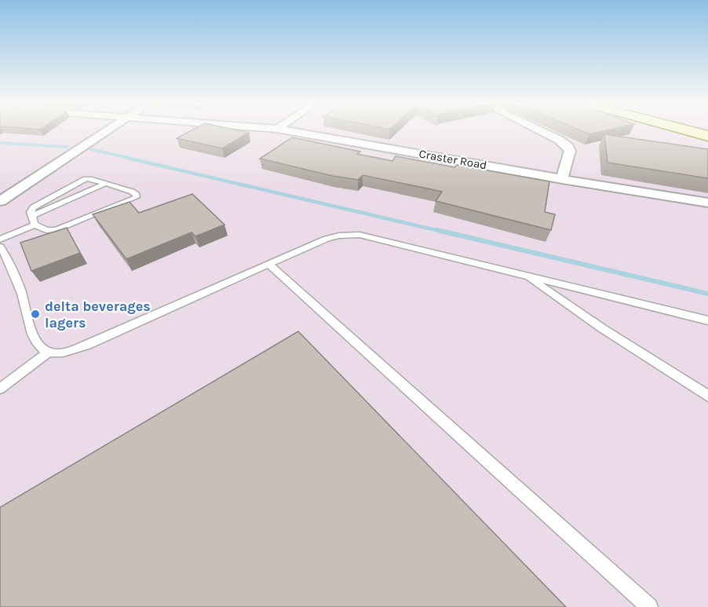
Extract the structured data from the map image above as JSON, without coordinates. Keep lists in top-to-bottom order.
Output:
{
  "streets": {
    "street": ["Craster Road"]
  },
  "places": ["delta beverages lagers"]
}
